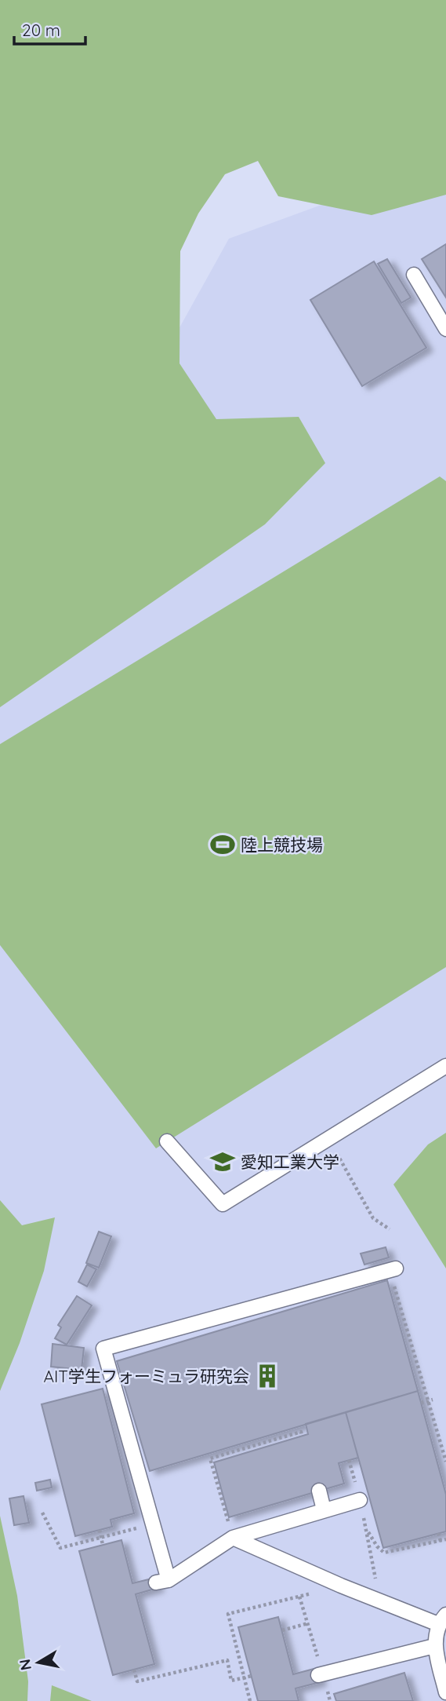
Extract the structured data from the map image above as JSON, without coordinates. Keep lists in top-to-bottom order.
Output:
{
  "places": {
    "sports": ["陸上競技場"],
    "school or university": ["愛知工業大学"],
    "building": ["AIT学生フォーミュラ研究会"]
  },
  "scale_bar": "20 m",
  "north": "left"
}
